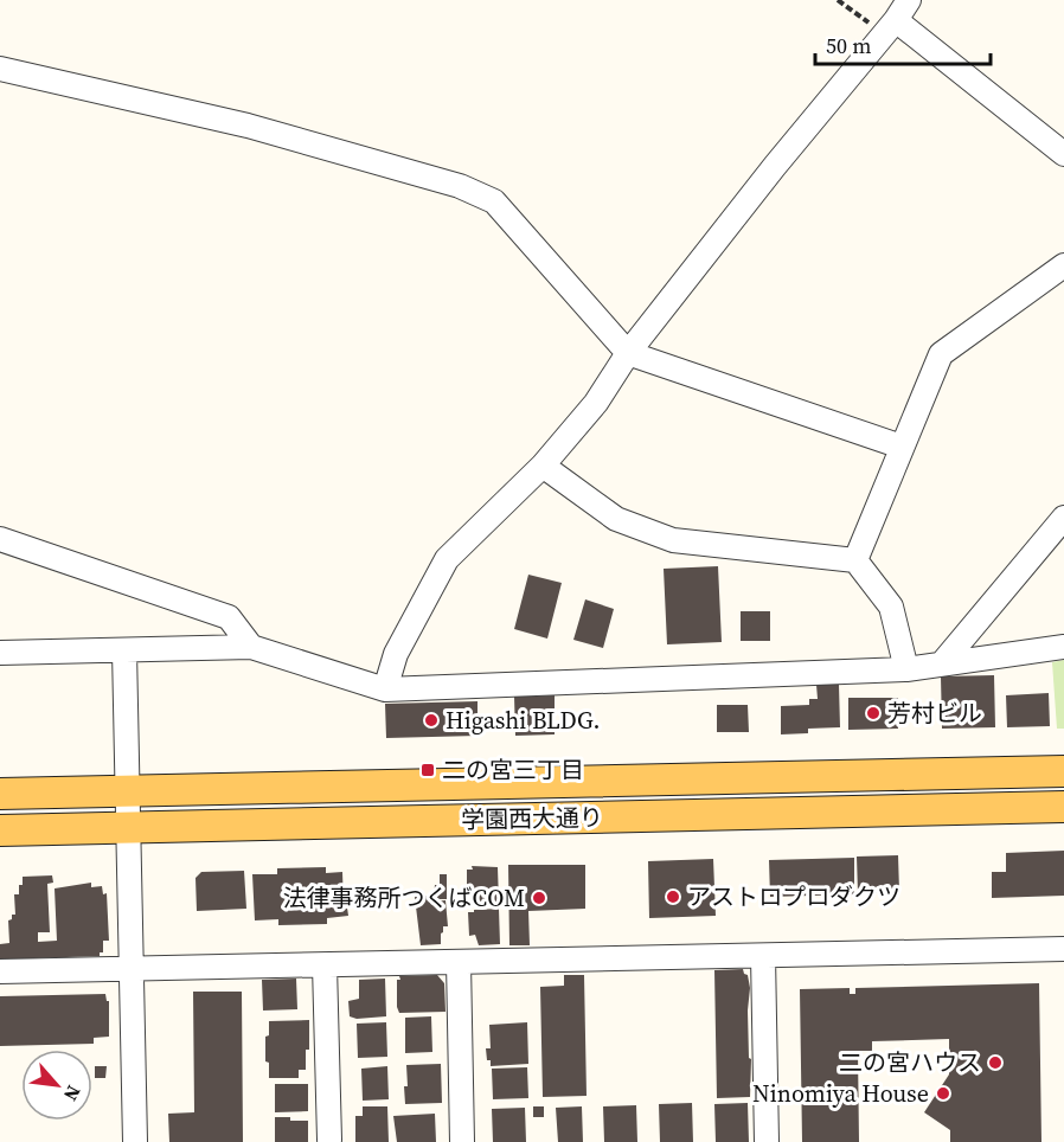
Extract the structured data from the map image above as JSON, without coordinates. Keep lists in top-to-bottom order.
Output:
{
  "streets": {
    "main road": ["学園西大通り"]
  },
  "places": {
    "other": [
      "芳村ビル",
      "Higashi BLDG.",
      "アストロプロダクツ",
      "法律事務所つくばCOM",
      "二の宮ハウス",
      "Ninomiya House"
    ],
    "transit": ["二の宮三丁目"]
  },
  "scale_bar": "50 m",
  "north": "bottom right"
}
